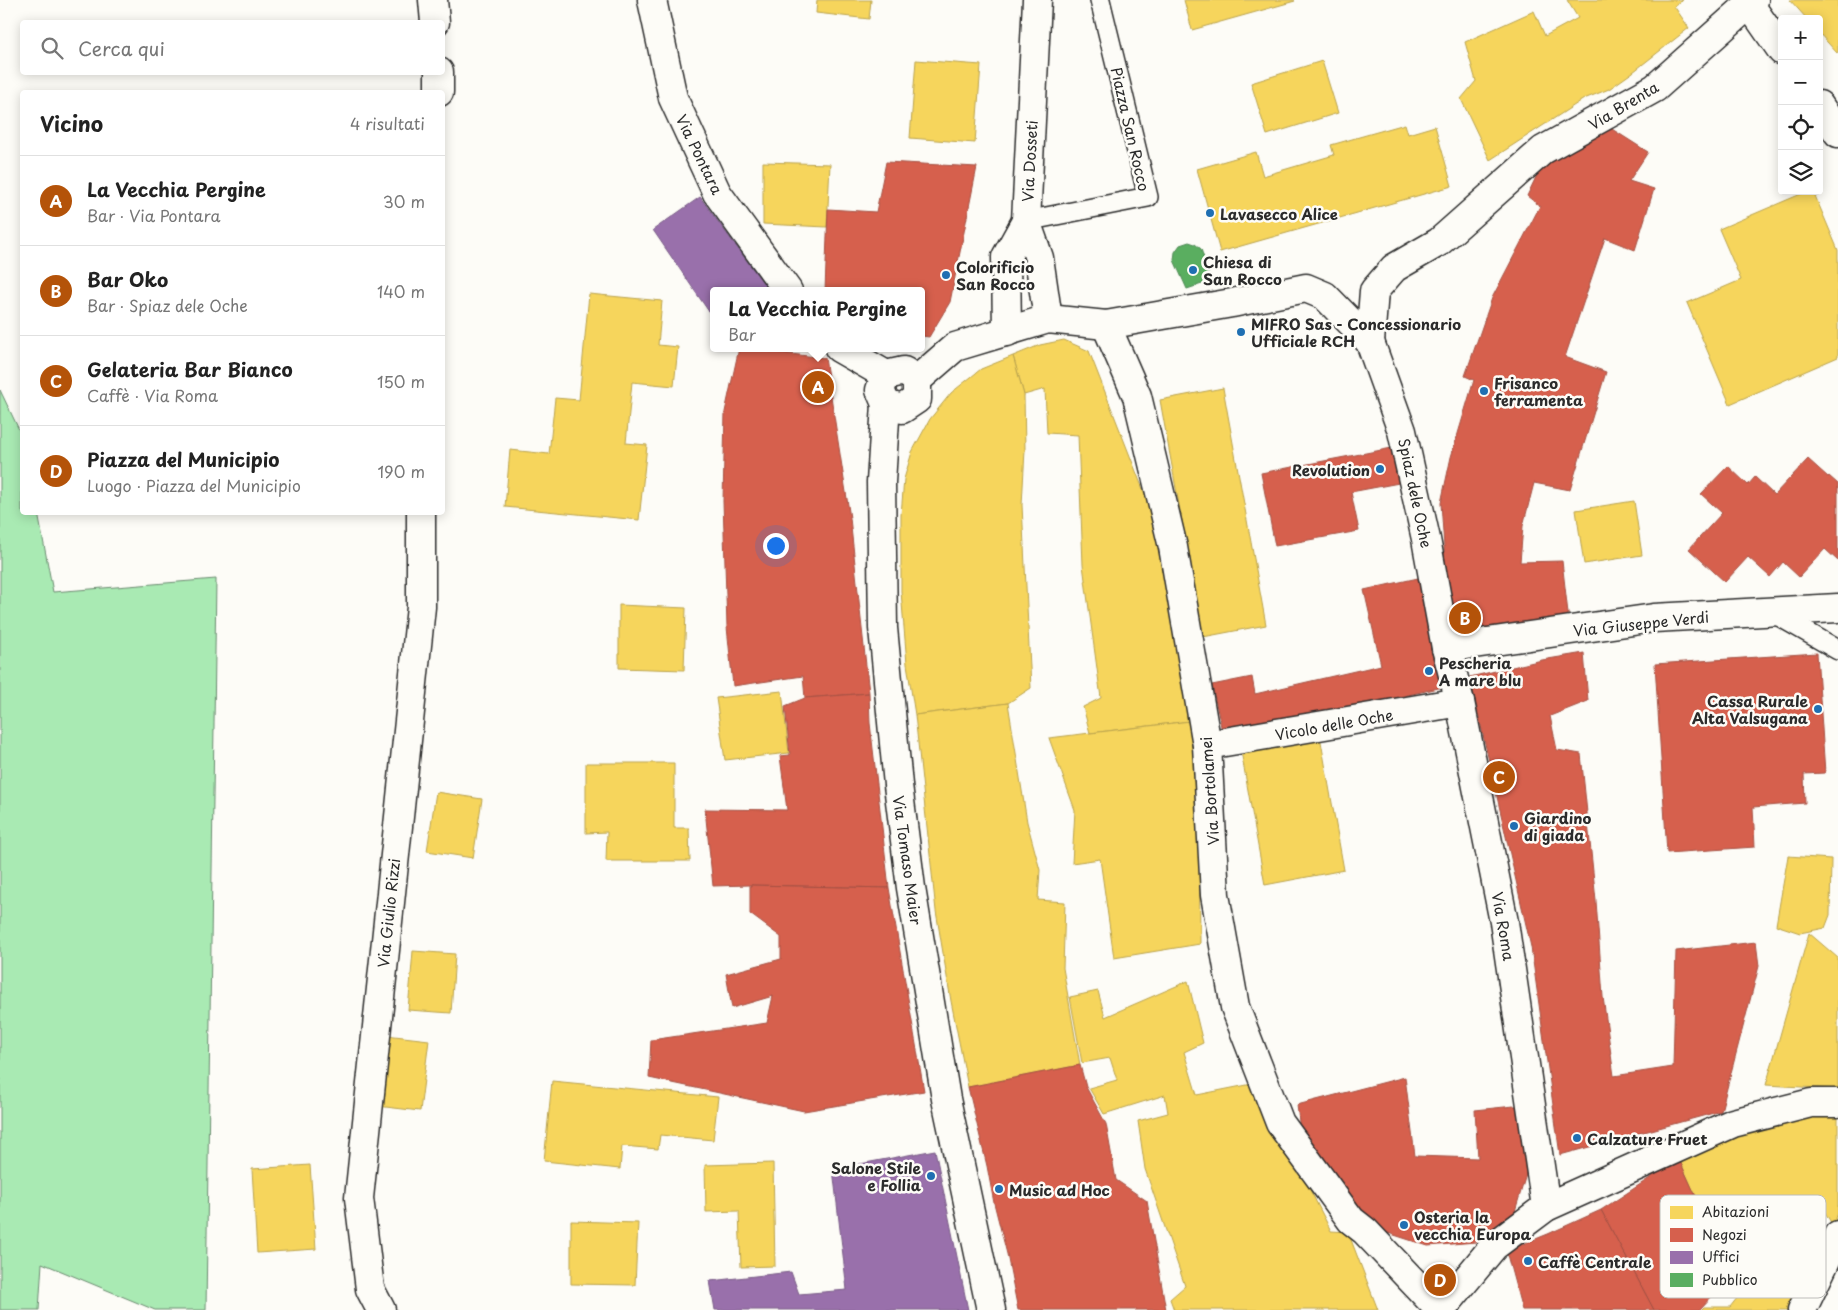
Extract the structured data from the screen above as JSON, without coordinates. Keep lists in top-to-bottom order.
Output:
{
  "streets": {
    "street": [
      "Via Brenta",
      "Via Pontara",
      "Via Dosseti",
      "Spiaz dele Oche",
      "Via Giuseppe Verdi",
      "Vicolo delle Oche",
      "Via Bortolamei",
      "Via Tomaso Maier",
      "Via Giulio Rizzi",
      "Via Roma"
    ],
    "lane": ["Piazza San Rocco"]
  },
  "crossings": [
    ["Via Brenta", "Spiaz dele Oche"],
    ["Piazza San Rocco", "Via Dosseti"],
    ["Spiaz dele Oche", "Via Giuseppe Verdi"],
    ["Spiaz dele Oche", "Via Bortolamei"],
    ["Spiaz dele Oche", "Via Roma"],
    ["Via Giuseppe Verdi", "Via Roma"],
    ["Vicolo delle Oche", "Via Bortolamei"],
    ["Vicolo delle Oche", "Via Roma"]
  ],
  "places": [
    "Lavasecco Alice",
    "Chiesa di San Rocco",
    "Colorificio San Rocco",
    "MIFRO Sas - Concessionario Ufficiale RCH",
    "Frisanco ferramenta",
    "Revolution",
    "Pescheria A mare blu",
    "Cassa Rurale Alta Valsugana",
    "Giardino di giada",
    "Calzature Fruet",
    "Salone Stile e Follia",
    "Music ad Hoc",
    "Osteria la vecchia Europa",
    "Caffè Centrale"
  ],
  "legend": [
    "Abitazioni",
    "Negozi",
    "Uffici",
    "Pubblico"
  ],
  "page": {
    "map_buttons": ["+", "−"],
    "search": "Cerca qui",
    "heading": ["Vicino", "4 risultati"],
    "list": [
      {
        "mark": "A",
        "name": "La Vecchia Pergine",
        "note": "Bar · Via Pontara",
        "value": "30 m"
      },
      {
        "mark": "B",
        "name": "Bar Oko",
        "note": "Bar · Spiaz dele Oche",
        "value": "140 m"
      },
      {
        "mark": "C",
        "name": "Gelateria Bar Bianco",
        "note": "Caffè · Via Roma",
        "value": "150 m"
      },
      {
        "mark": "D",
        "name": "Piazza del Municipio",
        "note": "Luogo · Piazza del Municipio",
        "value": "190 m"
      }
    ],
    "popup": ["La Vecchia Pergine", "Bar"],
    "pins": [
      "A",
      "B",
      "C",
      "D"
    ]
  }
}
